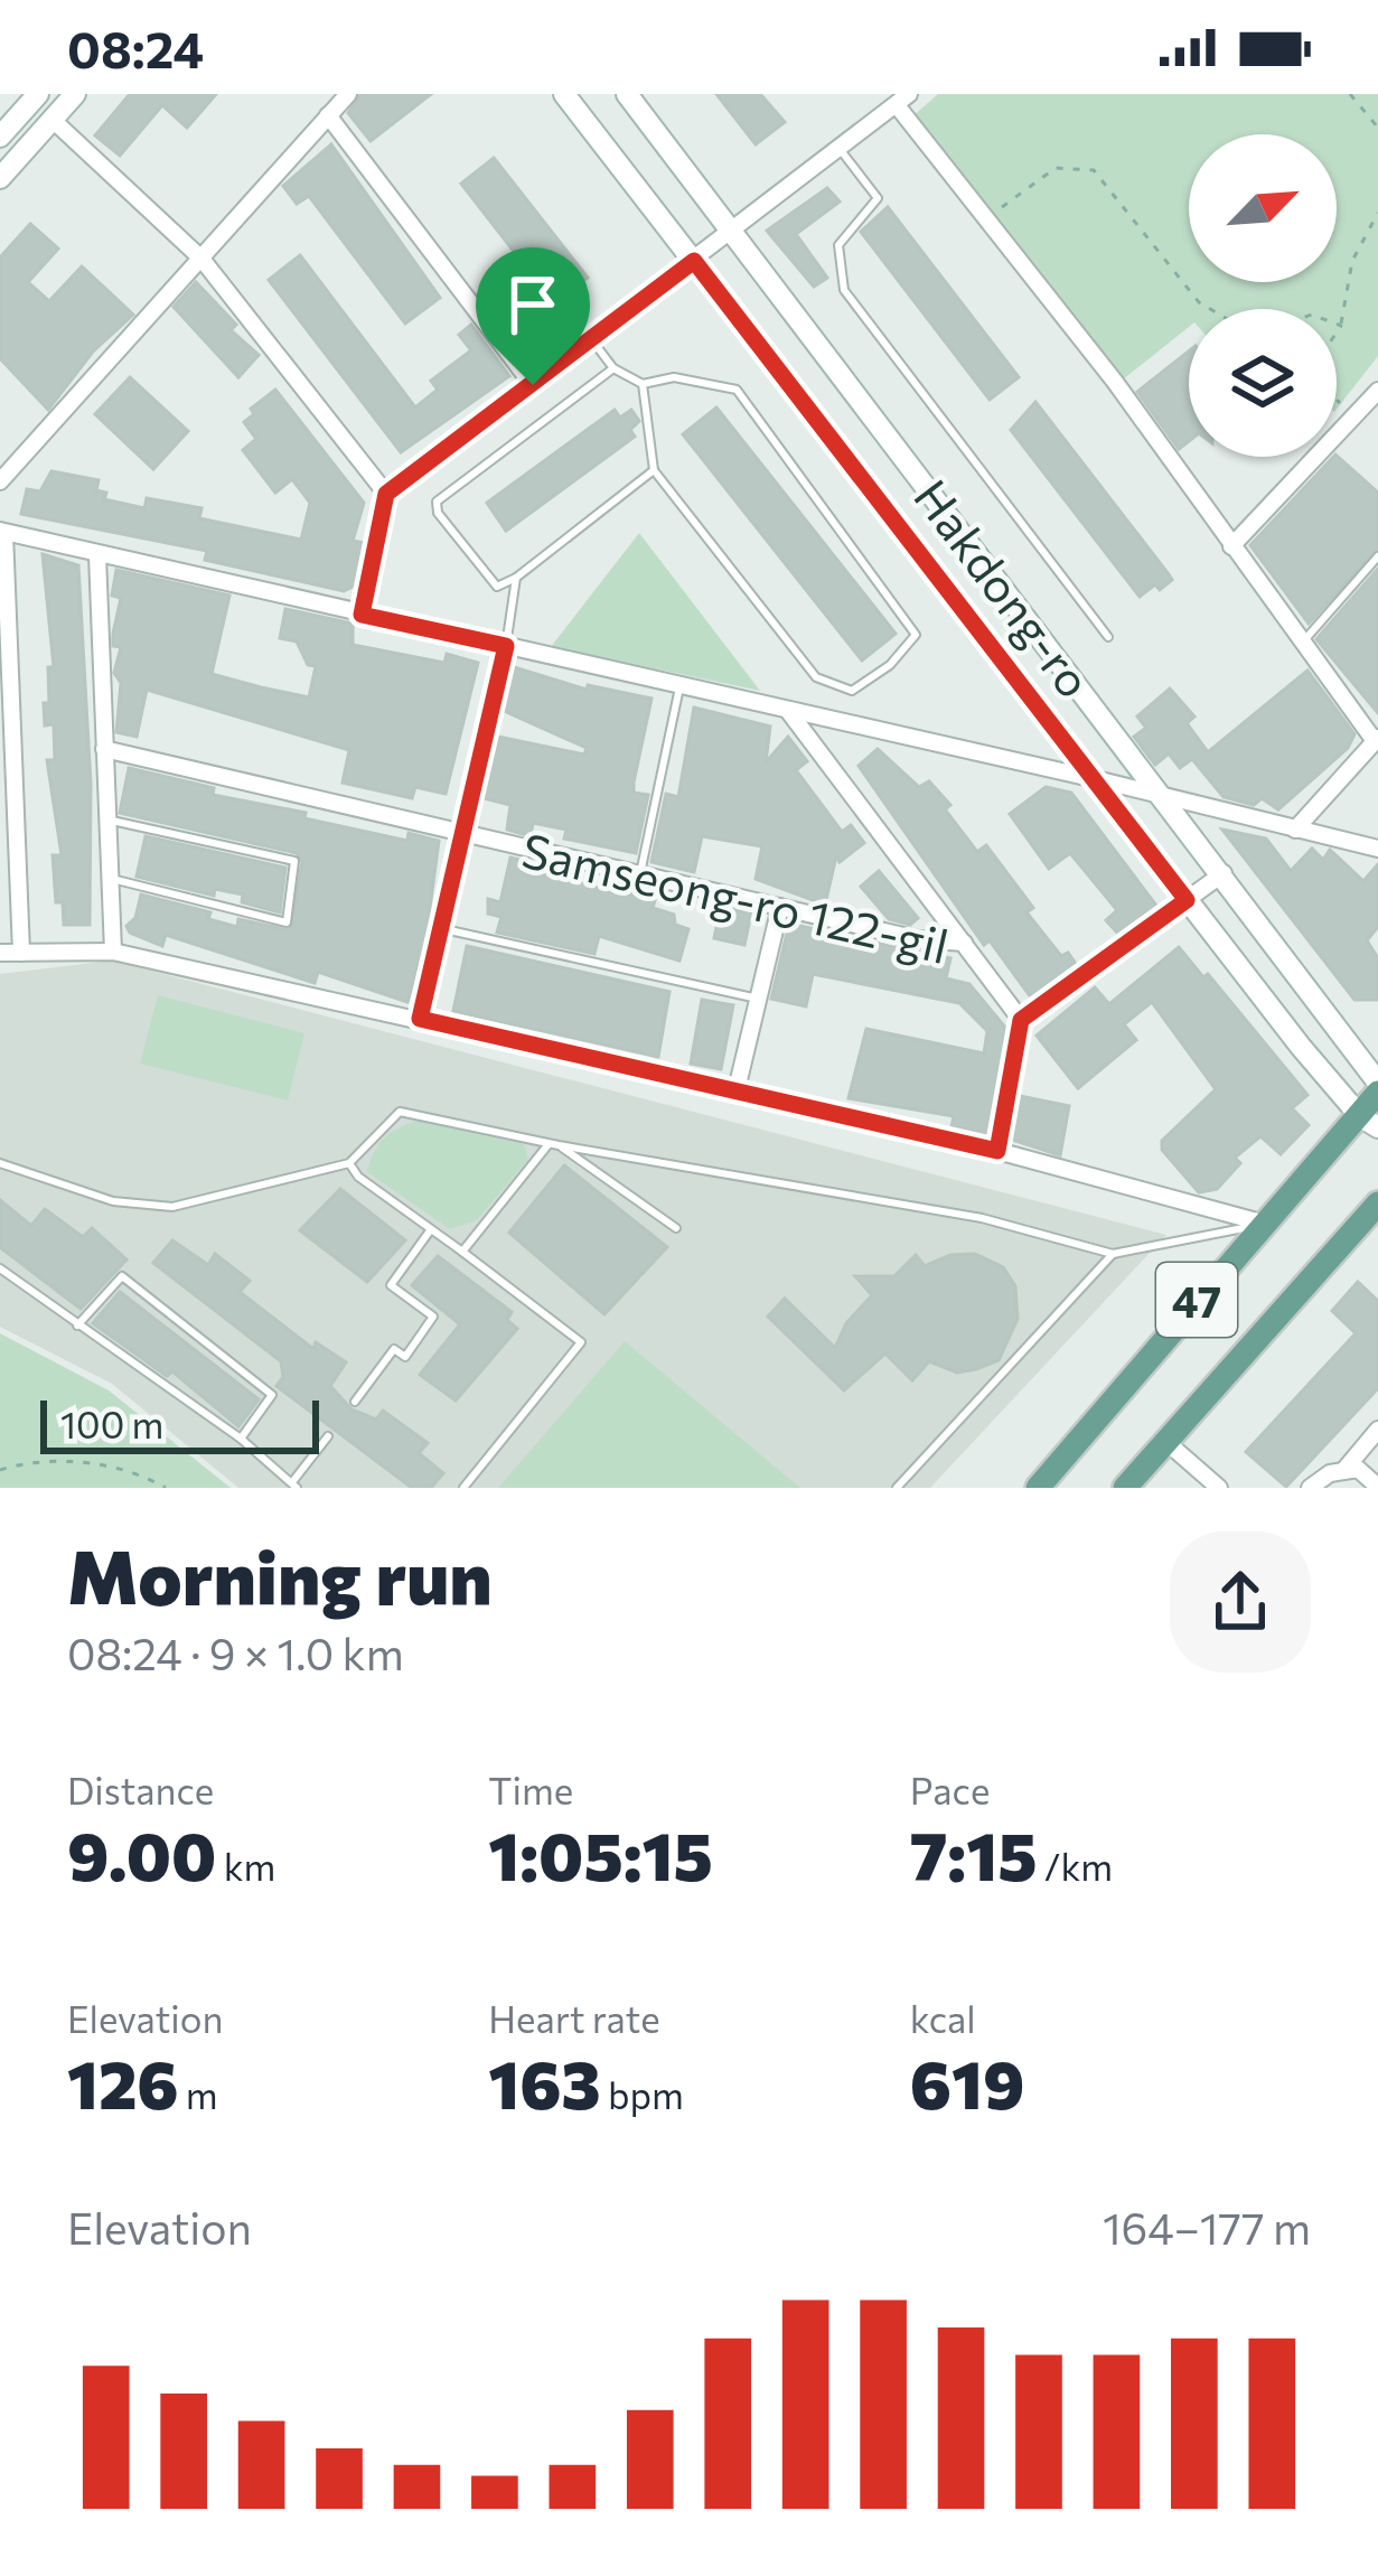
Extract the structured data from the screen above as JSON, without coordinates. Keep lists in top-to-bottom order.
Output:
{
  "streets": {
    "main road": ["Hakdong-ro", "47"],
    "street": ["Samseong-ro 122-gil"]
  },
  "crossings": [
    ["Hakdong-ro", "47"]
  ],
  "scale_bar": "100 m",
  "north": "top right",
  "page": {
    "status": "08:24",
    "scale": "100 m",
    "heading": ["Morning run", "08:24 · 9 × 1.0 km"],
    "stats": [
      ["Distance", "9.00 km"],
      ["Time", "1:05:15"],
      ["Pace", "7:15 /km"],
      ["Elevation", "126 m"],
      ["Heart rate", "163 bpm"],
      ["kcal", "619"]
    ],
    "chart": ["Elevation", "164–177 m"]
  }
}
